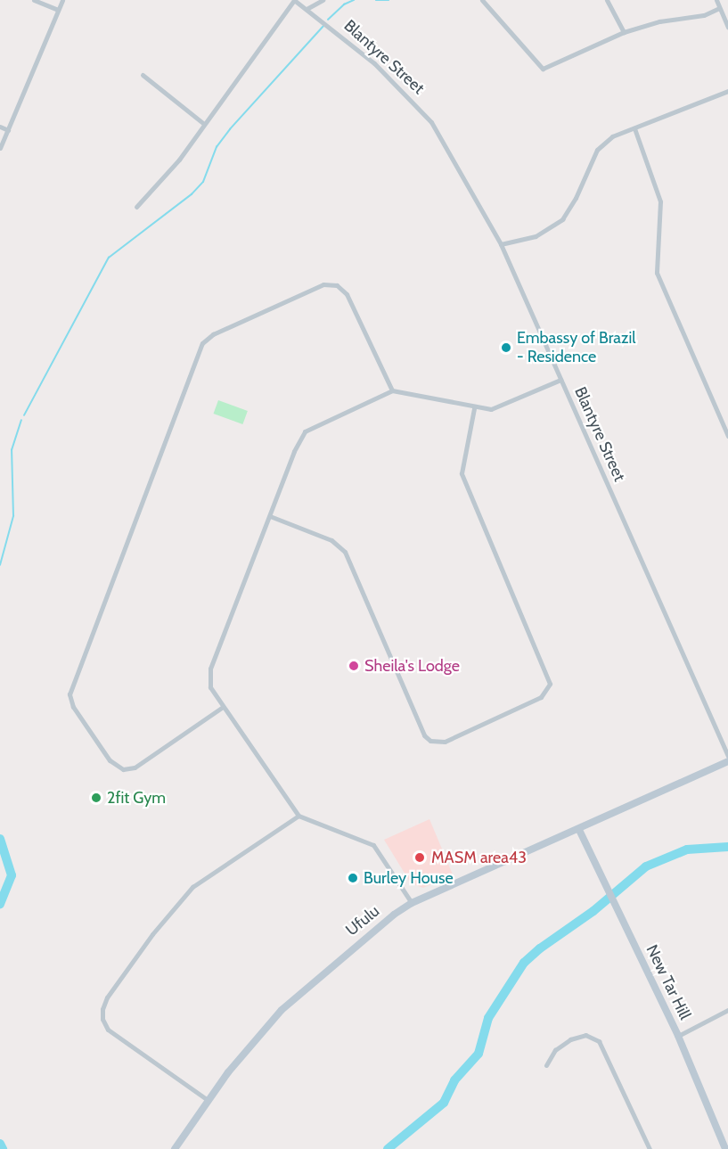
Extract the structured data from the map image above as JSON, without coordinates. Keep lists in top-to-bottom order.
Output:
{
  "streets": {
    "street": ["Blantyre Street", "Ufulu", "New Tar Hill"]
  },
  "crossings": [
    ["Ufulu", "New Tar Hill"]
  ],
  "places": [
    "Embassy of Brazil - Residence",
    "Sheila's Lodge",
    "2fit Gym",
    "MASM area43",
    "Burley House"
  ]
}
